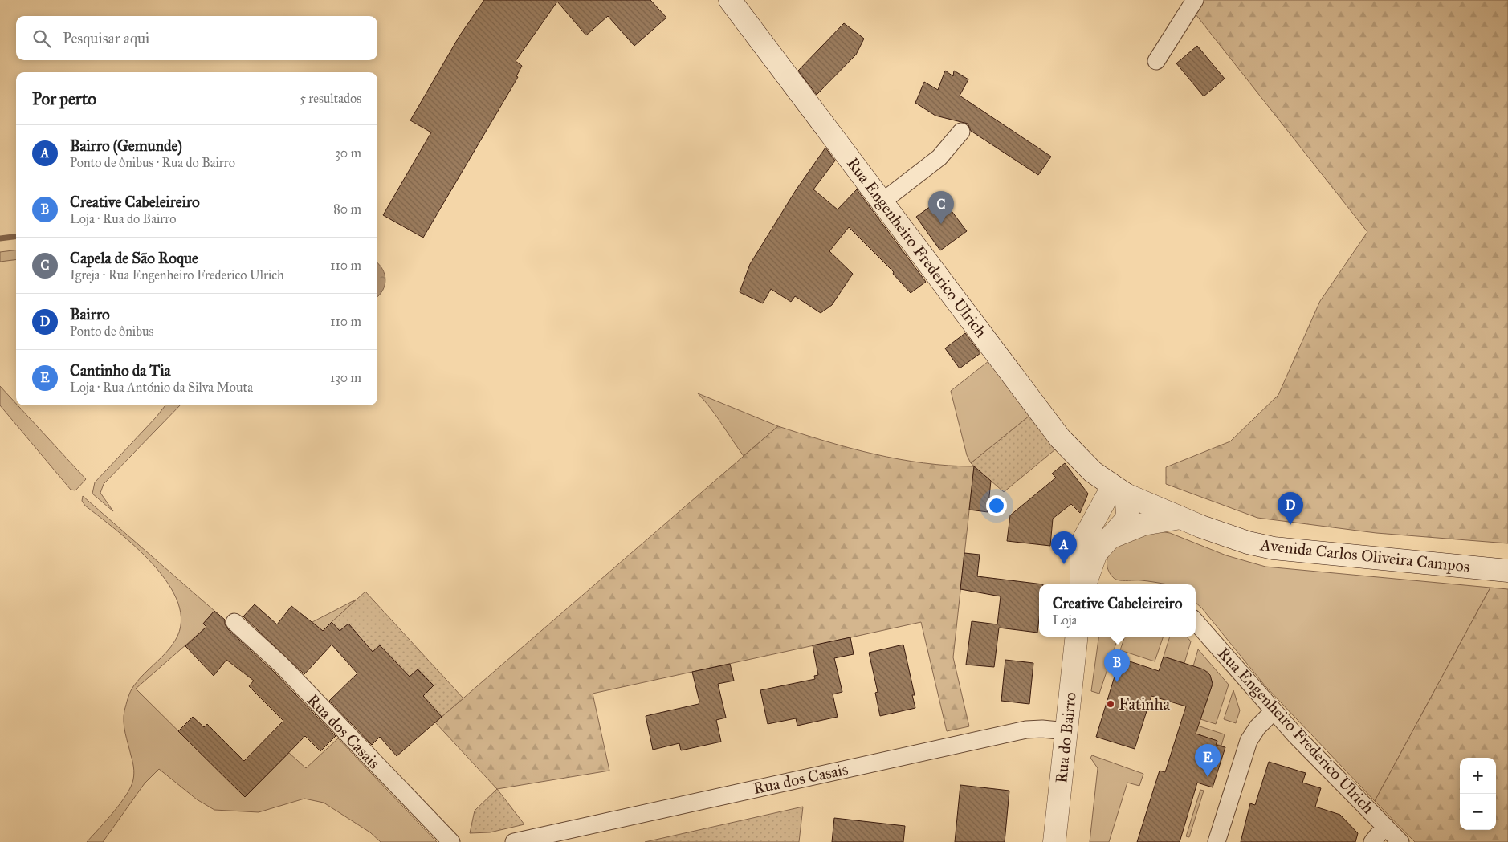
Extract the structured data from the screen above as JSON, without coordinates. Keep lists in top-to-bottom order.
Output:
{
  "streets": {
    "main road": ["Rua Engenheiro Frederico Ulrich", "Avenida Carlos Oliveira Campos", "Rua do Bairro"],
    "street": ["Rua dos Casais"]
  },
  "crossings": [
    ["Rua Engenheiro Frederico Ulrich", "Avenida Carlos Oliveira Campos"],
    ["Rua dos Casais", "Rua do Bairro"]
  ],
  "places": ["Fatinha"],
  "page": {
    "search": "Pesquisar aqui",
    "heading": ["Por perto", "5 resultados"],
    "list": [
      {
        "mark": "A",
        "name": "Bairro (Gemunde)",
        "note": "Ponto de ônibus · Rua do Bairro",
        "value": "30 m"
      },
      {
        "mark": "B",
        "name": "Creative Cabeleireiro",
        "note": "Loja · Rua do Bairro",
        "value": "80 m"
      },
      {
        "mark": "C",
        "name": "Capela de São Roque",
        "note": "Igreja · Rua Engenheiro Frederico Ulrich",
        "value": "110 m"
      },
      {
        "mark": "D",
        "name": "Bairro",
        "note": "Ponto de ônibus",
        "value": "110 m"
      },
      {
        "mark": "E",
        "name": "Cantinho da Tia",
        "note": "Loja · Rua António da Silva Mouta",
        "value": "130 m"
      }
    ],
    "pins": [
      "C",
      "D",
      "A",
      "B",
      "E"
    ],
    "popup": ["Creative Cabeleireiro", "Loja"],
    "map_buttons": ["+", "−"]
  }
}
